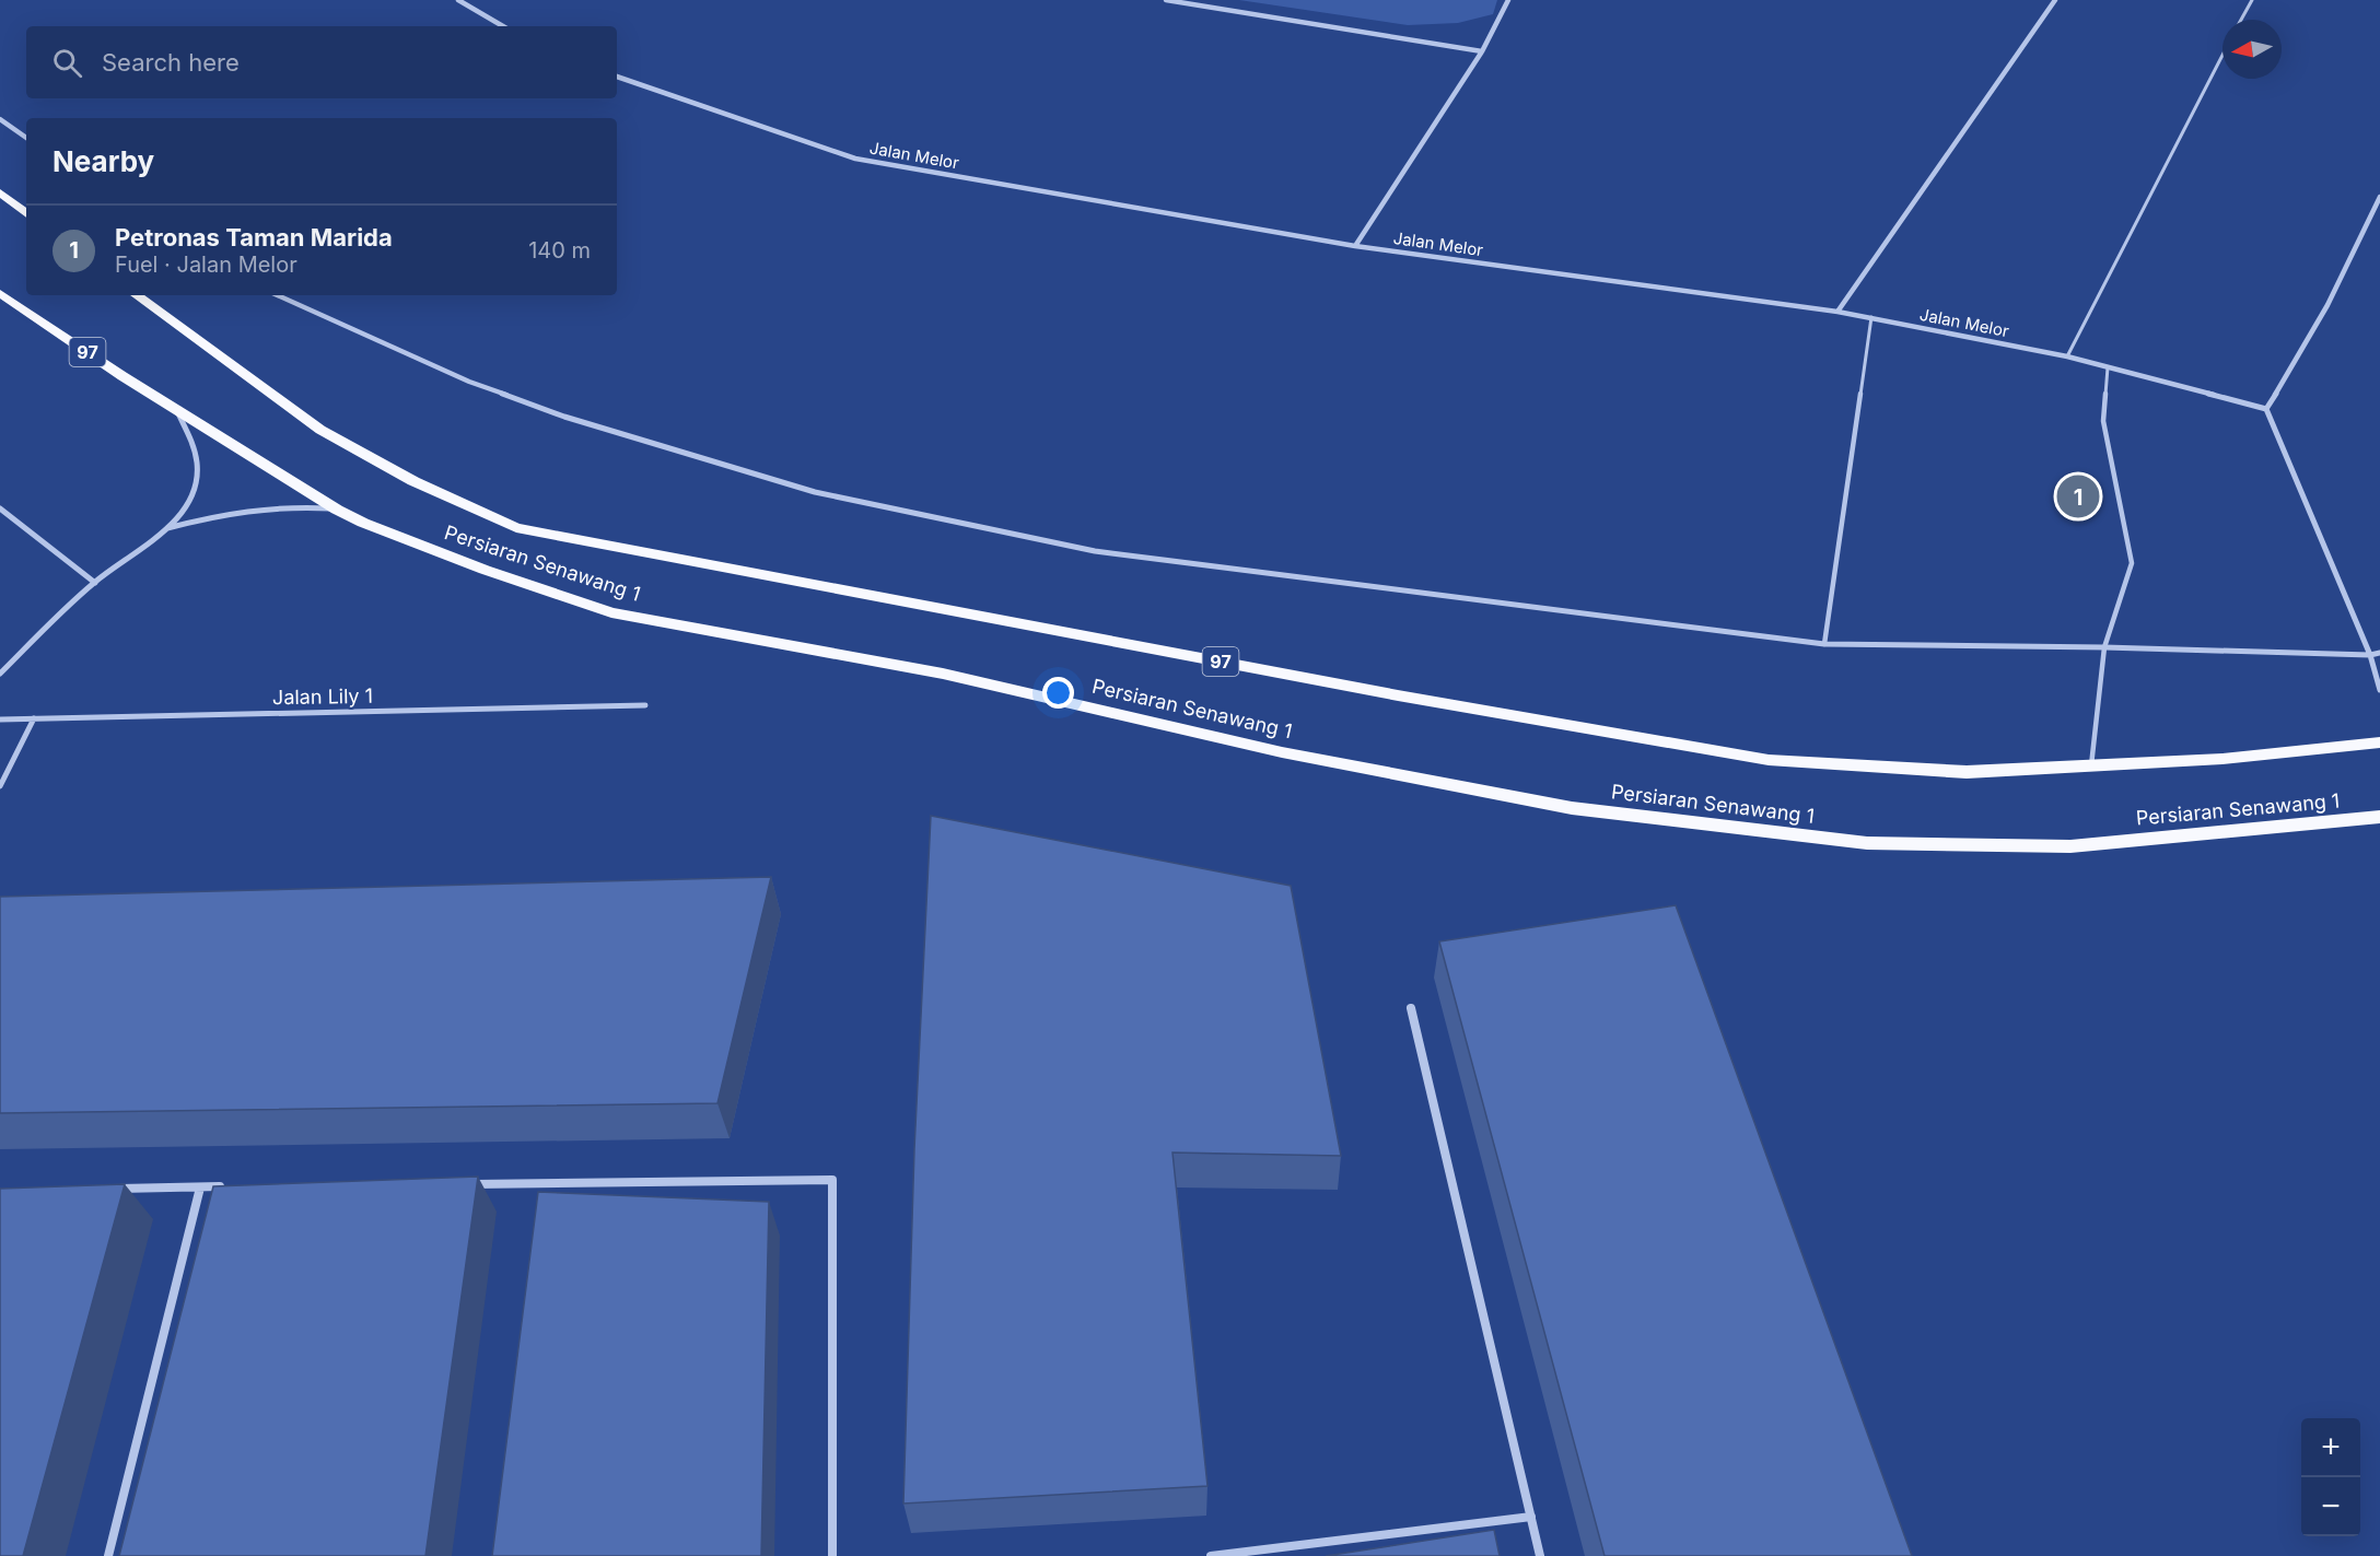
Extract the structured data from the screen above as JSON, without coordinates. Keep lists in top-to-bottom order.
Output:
{
  "streets": {
    "main road": ["97", "Persiaran Senawang 1"],
    "street": ["Jalan Melor", "Jalan Lily 1"]
  },
  "north": "left",
  "page": {
    "search": "Search here",
    "heading": "Nearby",
    "list": [
      {
        "mark": "1",
        "name": "Petronas Taman Marida",
        "note": "Fuel · Jalan Melor",
        "value": "140 m"
      }
    ],
    "pins": "1",
    "map_buttons": ["+", "−"]
  }
}
